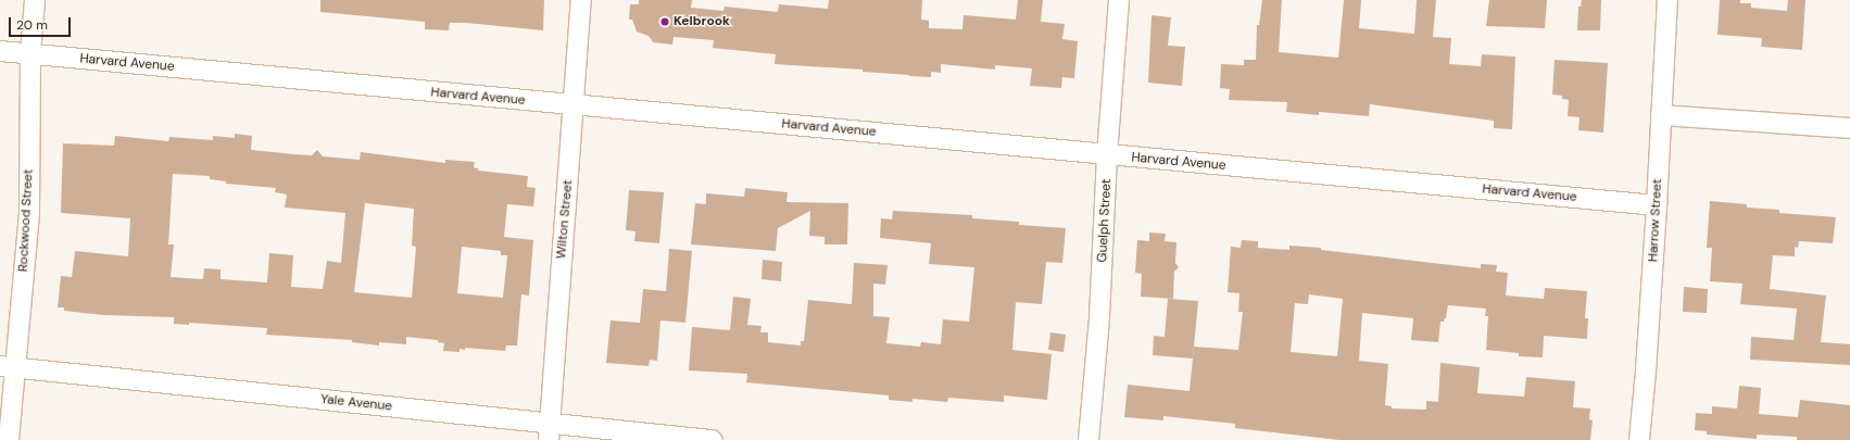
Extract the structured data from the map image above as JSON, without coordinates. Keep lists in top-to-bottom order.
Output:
{
  "streets": {
    "street": [
      "Harvard Avenue",
      "Wilton Street",
      "Rockwood Street",
      "Guelph Street",
      "Harrow Street",
      "Yale Avenue"
    ]
  },
  "crossings": [
    ["Harvard Avenue", "Wilton Street"],
    ["Harvard Avenue", "Rockwood Street"],
    ["Harvard Avenue", "Guelph Street"],
    ["Harvard Avenue", "Harrow Street"],
    ["Wilton Street", "Yale Avenue"],
    ["Rockwood Street", "Yale Avenue"]
  ],
  "places": ["Kelbrook"],
  "scale_bar": "20 m"
}
